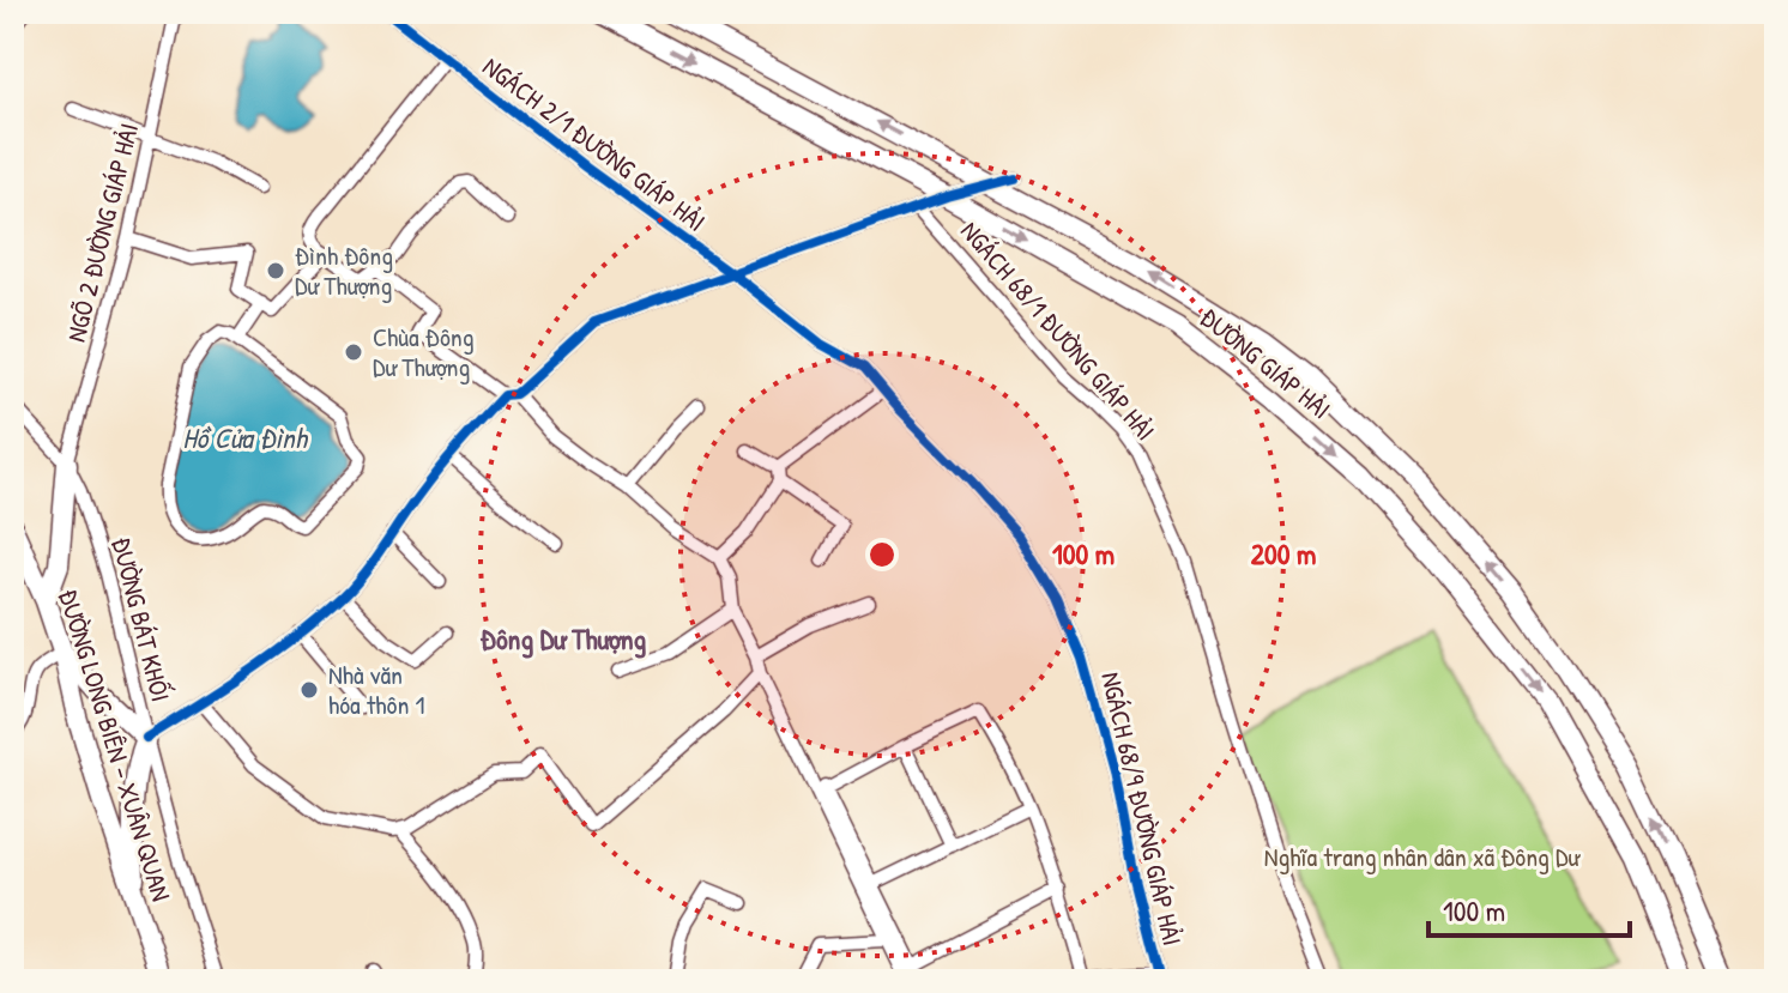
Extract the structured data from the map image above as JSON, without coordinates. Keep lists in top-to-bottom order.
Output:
{
  "streets": {
    "main road": ["ĐƯỜNG GIÁP HẢI", "ĐƯỜNG LONG BIÊN – XUÂN QUAN"],
    "street": [
      "NGÁCH 2/1 ĐƯỜNG GIÁP HẢI",
      "NGÕ 2 ĐƯỜNG GIÁP HẢI",
      "NGÁCH 68/1 ĐƯỜNG GIÁP HẢI",
      "ĐƯỜNG BÁT KHỐI",
      "NGÁCH 68/9 ĐƯỜNG GIÁP HẢI"
    ]
  },
  "crossings": [
    ["NGÁCH 2/1 ĐƯỜNG GIÁP HẢI", "NGÁCH 68/9 ĐƯỜNG GIÁP HẢI"],
    ["NGÕ 2 ĐƯỜNG GIÁP HẢI", "ĐƯỜNG BÁT KHỐI"]
  ],
  "districts": ["Đông Dư Thượng"],
  "water": ["Hồ Cửa Đình"],
  "parks": ["Nghĩa trang nhân dân xã Đông Dư"],
  "places": ["Đình Đông Dư Thượng", "Chùa Đông Dư Thượng", "Nhà văn hóa thôn 1"],
  "scale_bar": "100 m",
  "rings": ["100 m", "200 m"]
}
